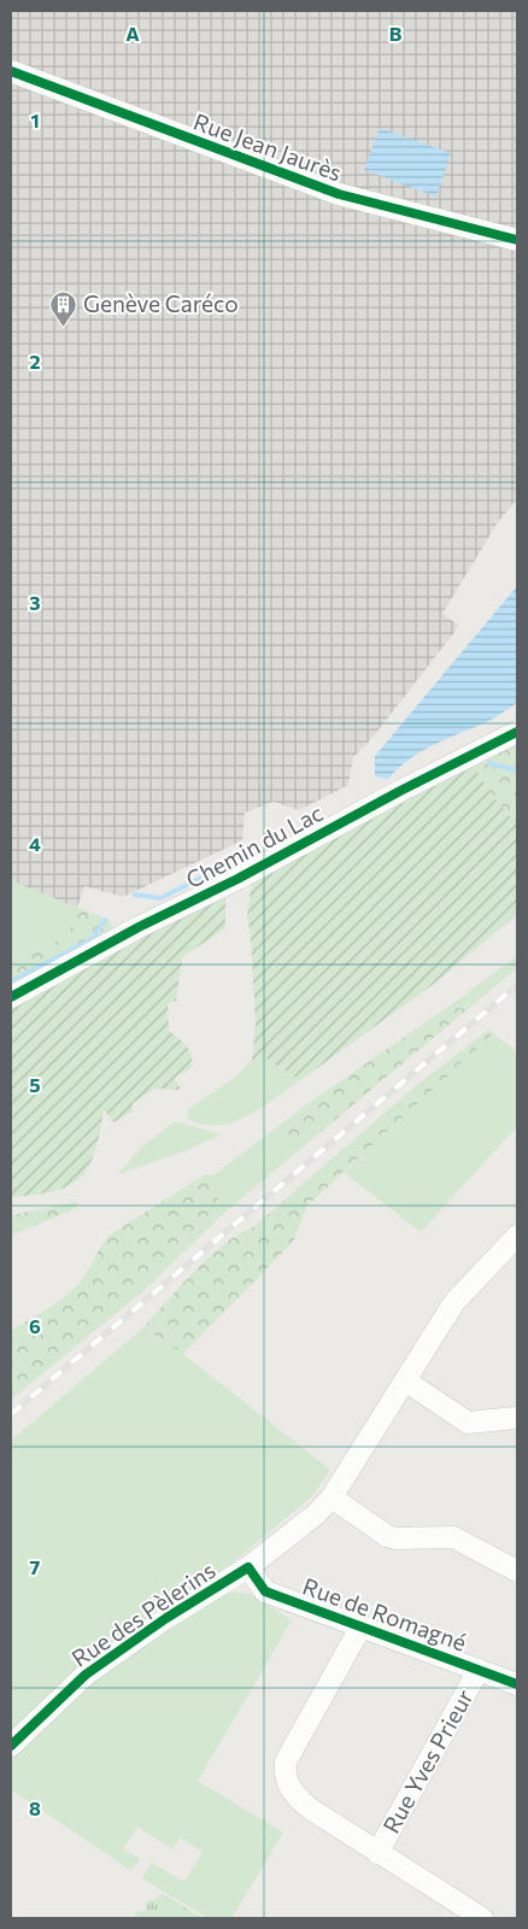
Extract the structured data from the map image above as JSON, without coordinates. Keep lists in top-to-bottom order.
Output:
{
  "streets": {
    "street": [
      "Rue Jean Jaurès",
      "Chemin du Lac",
      "Rue des Pèlerins",
      "Rue de Romagné",
      "Rue Yves Prieur"
    ]
  },
  "crossings": [
    ["Rue des Pèlerins", "Rue de Romagné"],
    ["Rue de Romagné", "Rue Yves Prieur"]
  ],
  "places": {
    "building": ["Genève Caréco"]
  },
  "grid": {
    "columns": ["A", "B"],
    "rows": [
      "1",
      "2",
      "3",
      "4",
      "5",
      "6",
      "7",
      "8"
    ]
  }
}
